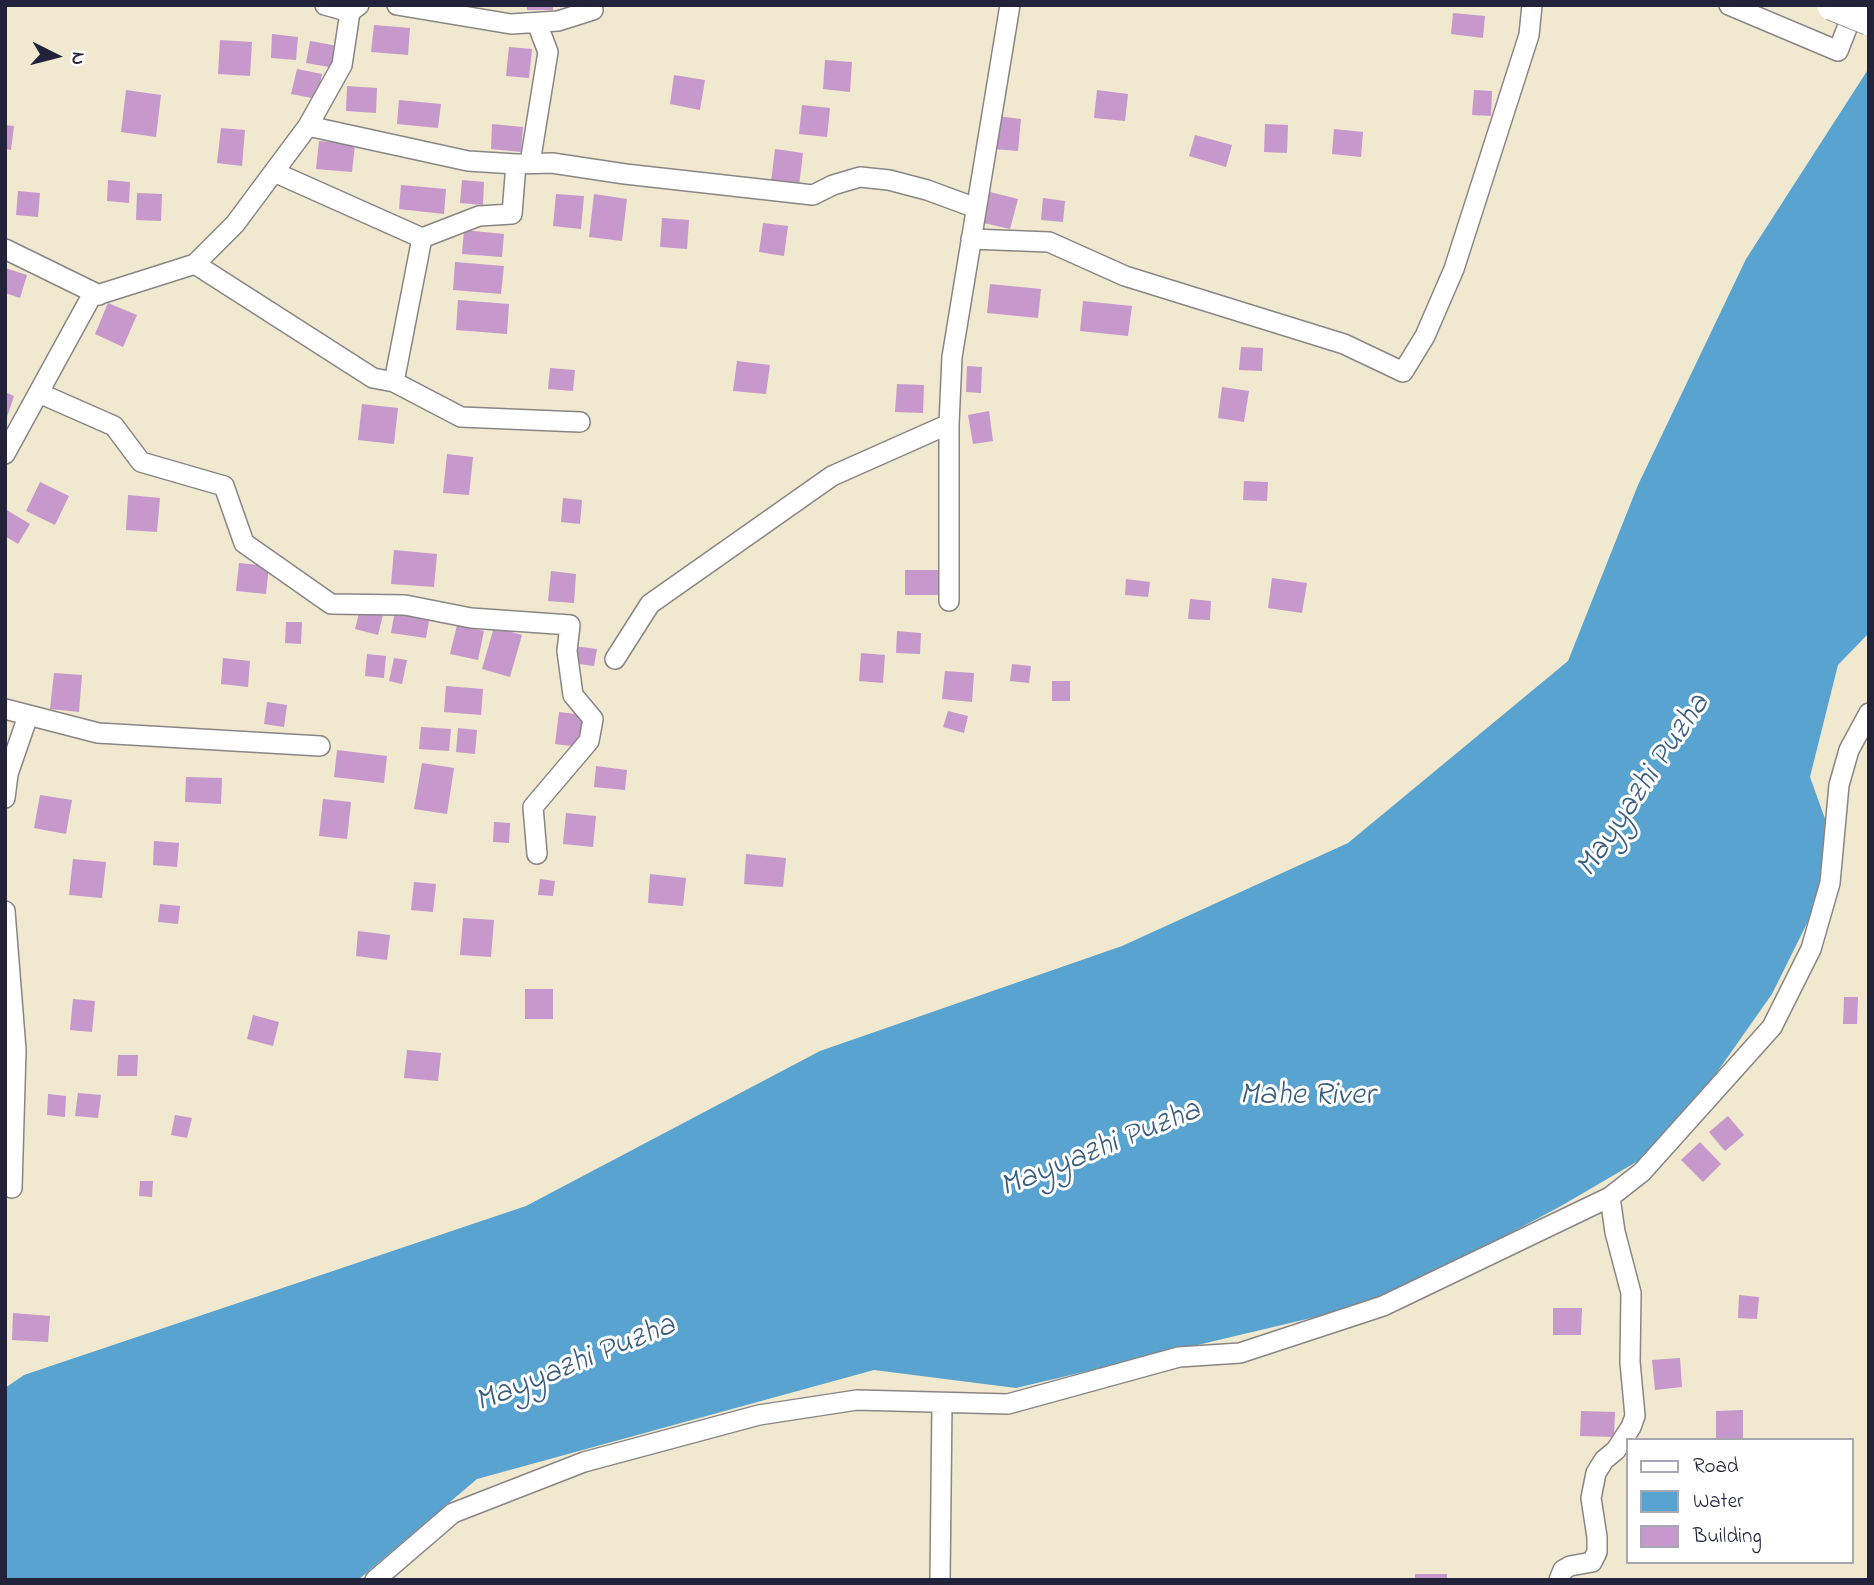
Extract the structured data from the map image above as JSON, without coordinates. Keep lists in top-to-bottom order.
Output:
{
  "water": ["Mayyazhi Puzha", "Mahe River"],
  "legend": ["Road", "Water", "Building"],
  "north": "right"
}
